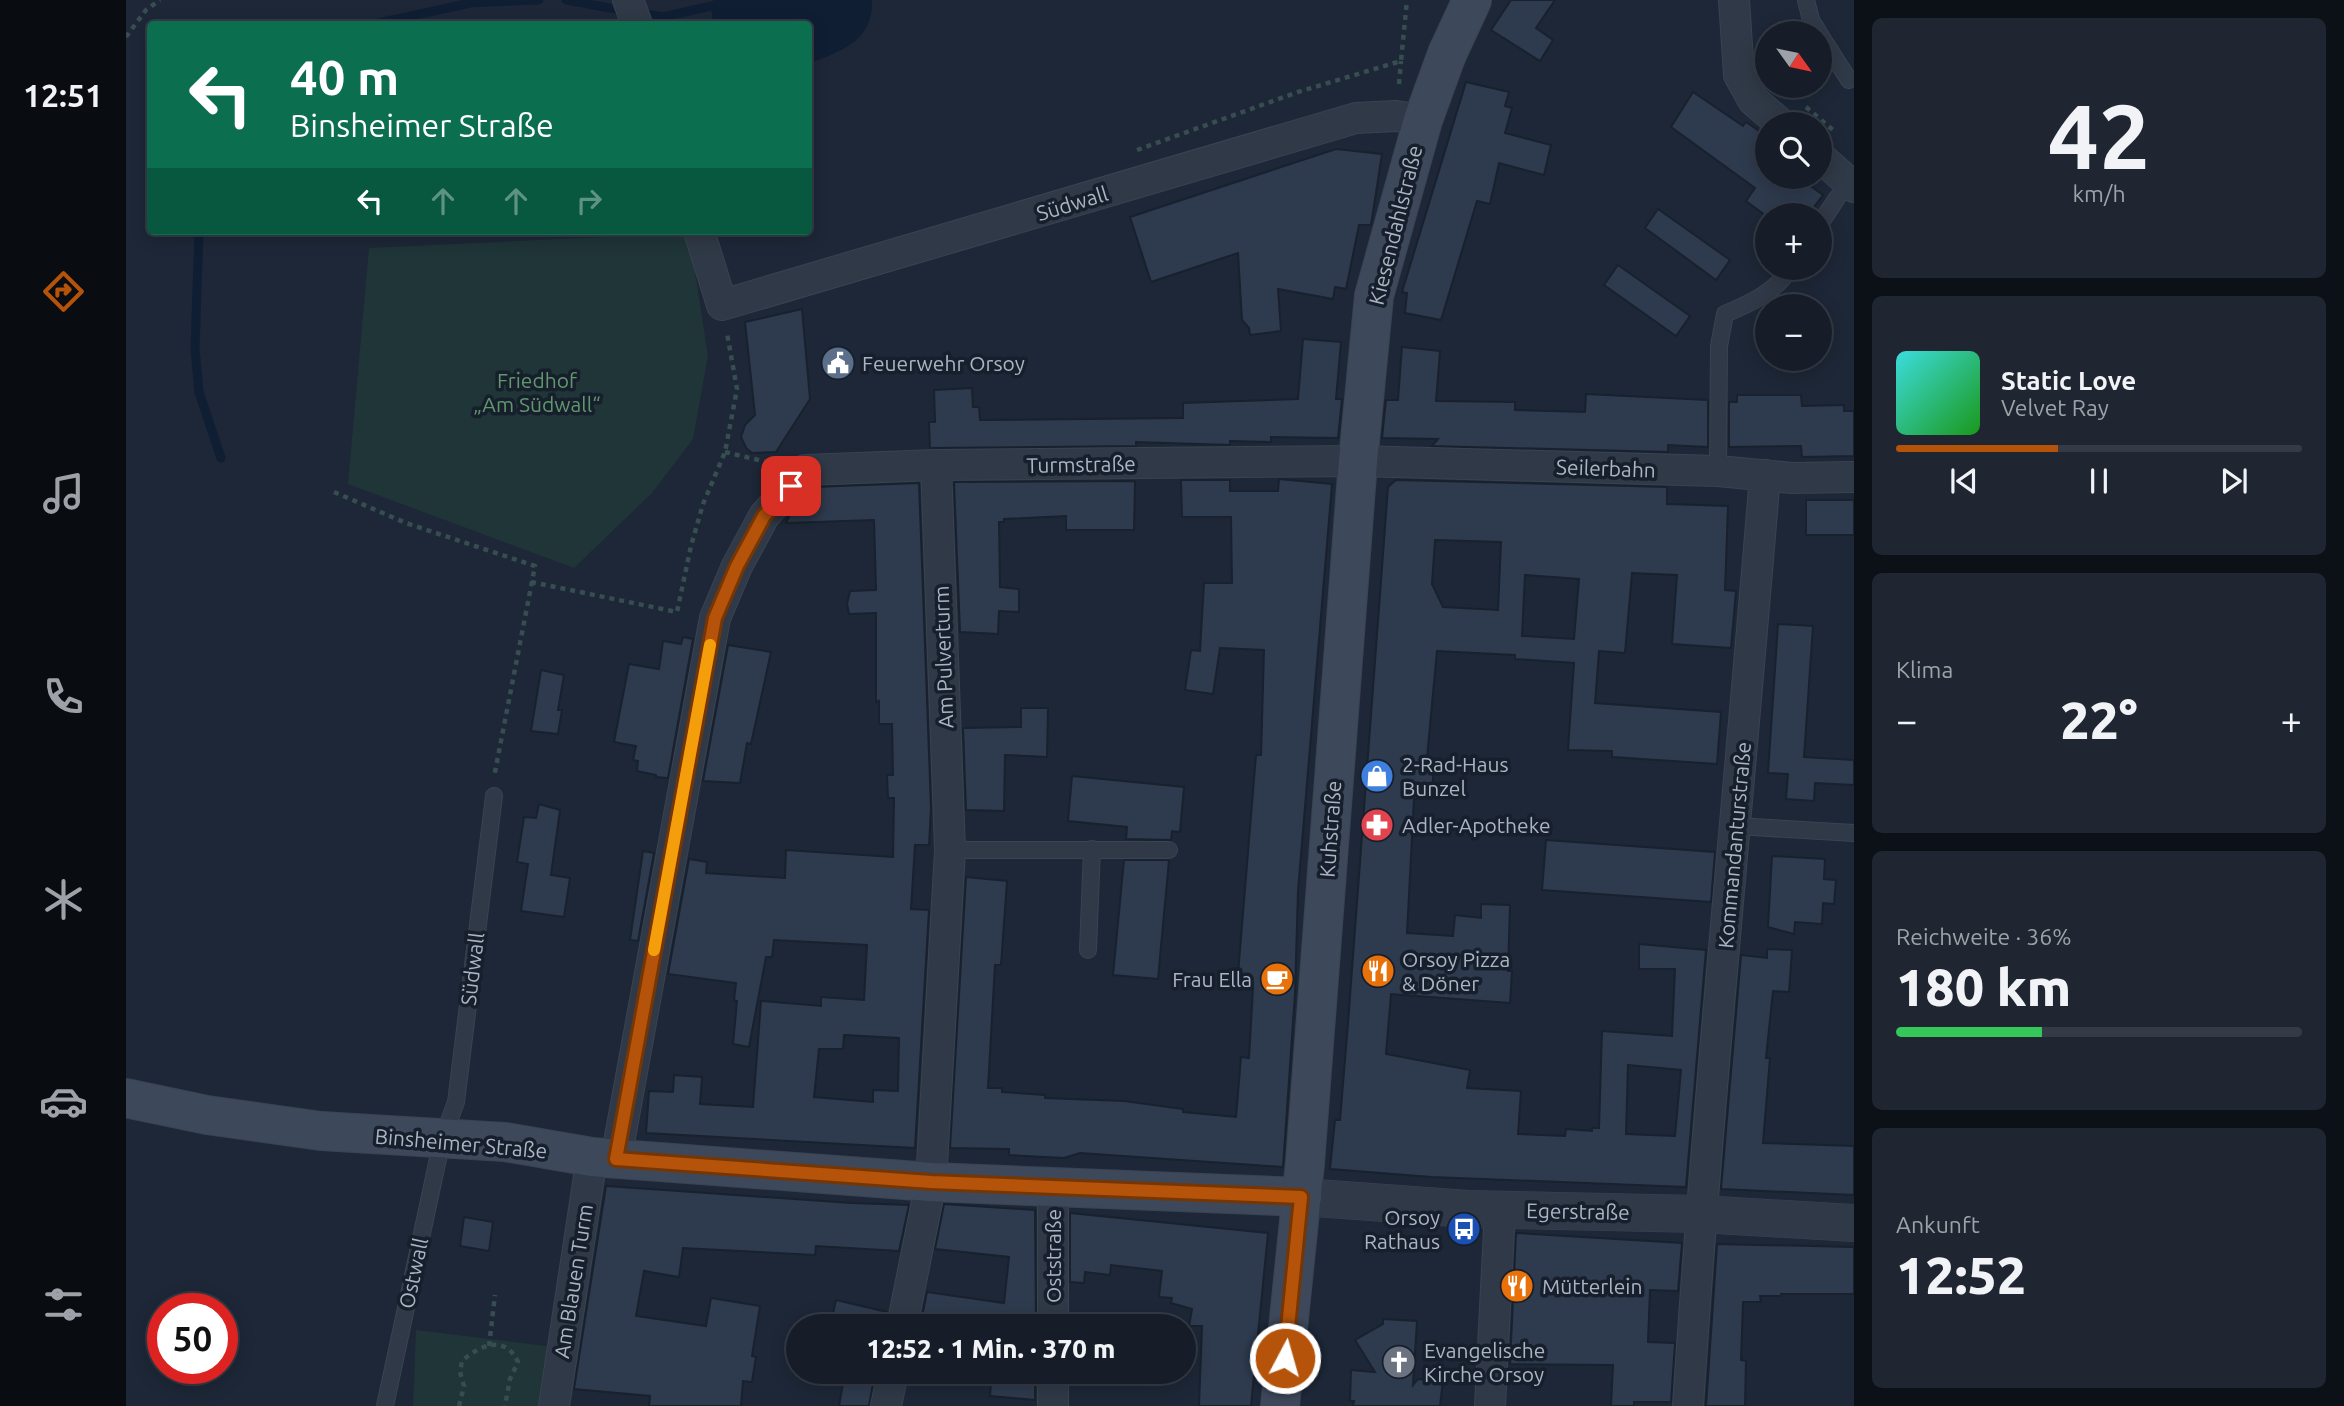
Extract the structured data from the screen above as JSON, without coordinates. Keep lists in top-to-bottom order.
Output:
{
  "streets": {
    "main road": ["Kiesendahlstraße", "Kuhstraße", "Binsheimer Straße"],
    "street": [
      "Südwall",
      "Turmstraße",
      "Seilerbahn",
      "Am Pulverturm",
      "Kommandanturstraße",
      "Egerstraße",
      "Oststraße",
      "Am Blauen Turm"
    ],
    "lane": ["Ostwall"]
  },
  "crossings": [
    ["Südwall", "Kiesendahlstraße"],
    ["Südwall", "Binsheimer Straße"],
    ["Südwall", "Ostwall"],
    ["Kiesendahlstraße", "Turmstraße"],
    ["Kiesendahlstraße", "Seilerbahn"],
    ["Kiesendahlstraße", "Kuhstraße"],
    ["Turmstraße", "Seilerbahn"],
    ["Turmstraße", "Am Pulverturm"],
    ["Turmstraße", "Kuhstraße"],
    ["Turmstraße", "Am Blauen Turm"],
    ["Seilerbahn", "Kuhstraße"],
    ["Seilerbahn", "Kommandanturstraße"],
    ["Am Pulverturm", "Binsheimer Straße"],
    ["Kuhstraße", "Binsheimer Straße"],
    ["Kuhstraße", "Egerstraße"],
    ["Kommandanturstraße", "Egerstraße"],
    ["Binsheimer Straße", "Egerstraße"],
    ["Binsheimer Straße", "Oststraße"],
    ["Binsheimer Straße", "Ostwall"],
    ["Binsheimer Straße", "Am Blauen Turm"]
  ],
  "parks": ["Friedhof „Am Südwall“"],
  "places": {
    "public building": ["Feuerwehr Orsoy"],
    "shop": ["2-Rad-Haus Bunzel"],
    "pharmacy": ["Adler-Apotheke"],
    "restaurant": ["Orsoy Pizza & Döner", "Mütterlein"],
    "cafe": ["Frau Ella"],
    "bus stop": ["Orsoy Rathaus"],
    "church": ["Evangelische Kirche Orsoy"]
  },
  "north": "bottom right",
  "page": {
    "tabs": "12:51",
    "tile": [
      ["42", "km/h"],
      "Klima",
      ["Reichweite · 36%", "180 km"],
      ["Ankunft", "12:52"]
    ],
    "map_buttons": ["+", "−"],
    "turn": ["40 m", "Binsheimer Straße"],
    "song": ["Static Love", "Velvet Ray"],
    "heat": ["−", "22°", "+"],
    "limit": "50",
    "trip": "12:52 · 1 Min. · 370 m"
  }
}
